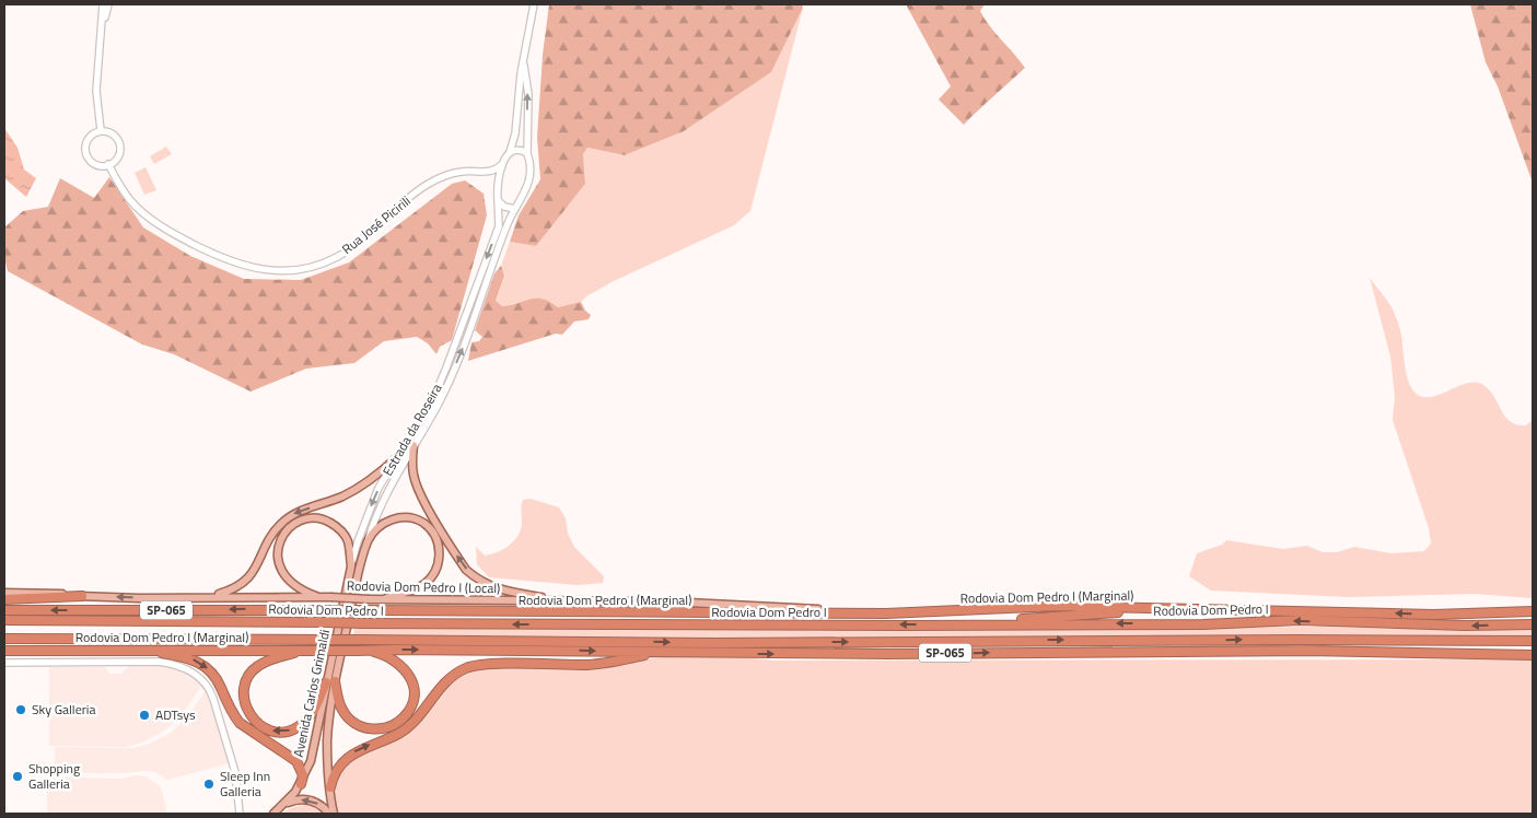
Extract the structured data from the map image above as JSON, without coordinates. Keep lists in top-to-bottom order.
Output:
{
  "streets": {
    "highway": ["Rodovia Dom Pedro I (Marginal)", "SP-065", "Rodovia Dom Pedro I"],
    "main road": ["Rodovia Dom Pedro I (Local)", "Avenida Carlos Grimaldi"],
    "street": ["Rua José Picirili", "Estrada da Roseira"]
  },
  "crossings": [
    ["Estrada da Roseira", "Avenida Carlos Grimaldi"],
    ["Rodovia Dom Pedro I (Local)", "Rodovia Dom Pedro I (Marginal)"],
    ["Rodovia Dom Pedro I (Local)", "Avenida Carlos Grimaldi"]
  ],
  "places": [
    "Sky Galleria",
    "ADTsys",
    "Shopping Galleria",
    "Sleep Inn Galleria"
  ]
}
